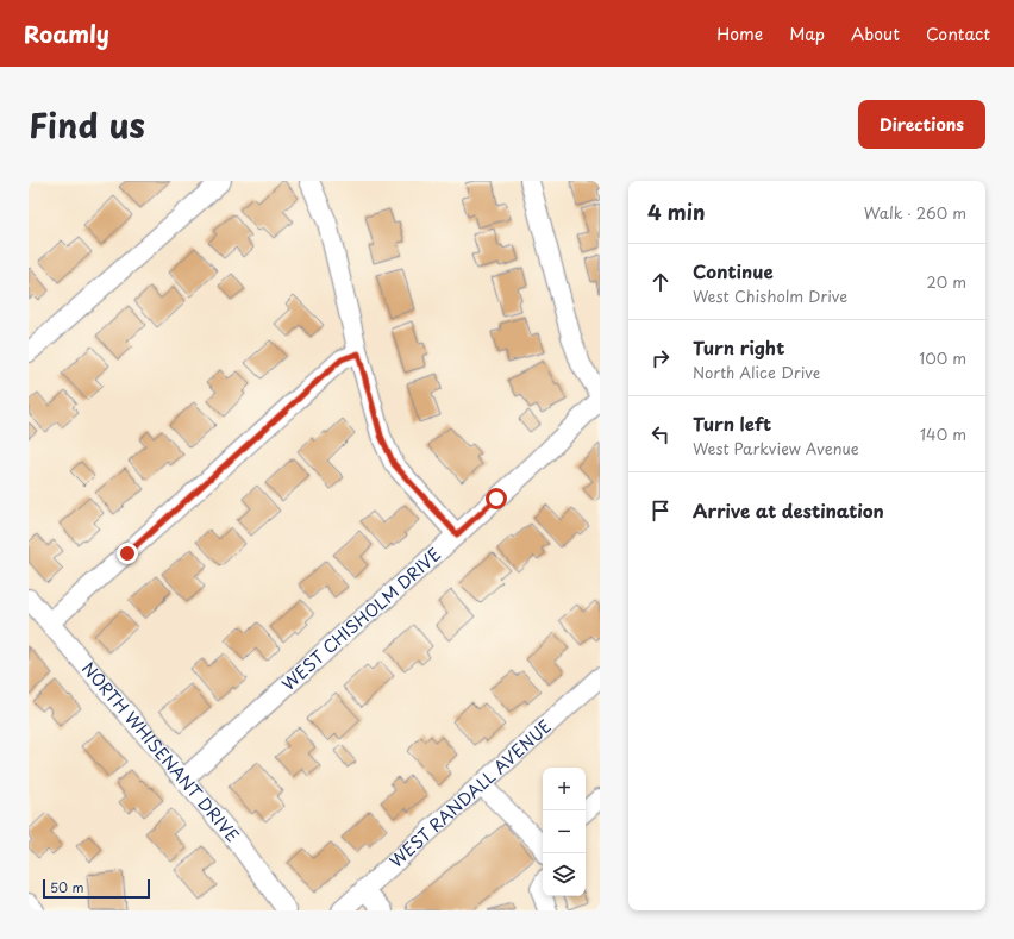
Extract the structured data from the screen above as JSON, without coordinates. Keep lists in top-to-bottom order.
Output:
{
  "streets": {
    "street": ["WEST CHISHOLM DRIVE", "NORTH WHISENANT DRIVE", "WEST RANDALL AVENUE"]
  },
  "crossings": [
    ["WEST CHISHOLM DRIVE", "NORTH WHISENANT DRIVE"]
  ],
  "scale_bar": "50 m",
  "page": {
    "header": "Roamly",
    "nav": [
      "Home",
      "Map",
      "About",
      "Contact"
    ],
    "title": "Find us",
    "buttons": "Directions",
    "heading": ["4 min", "Walk · 260 m"],
    "list": [
      ["Continue", "West Chisholm Drive", "20 m"],
      ["Turn right", "North Alice Drive", "100 m"],
      ["Turn left", "West Parkview Avenue", "140 m"],
      "Arrive at destination"
    ],
    "map_buttons": ["+", "−"],
    "scale": "50 m"
  }
}
